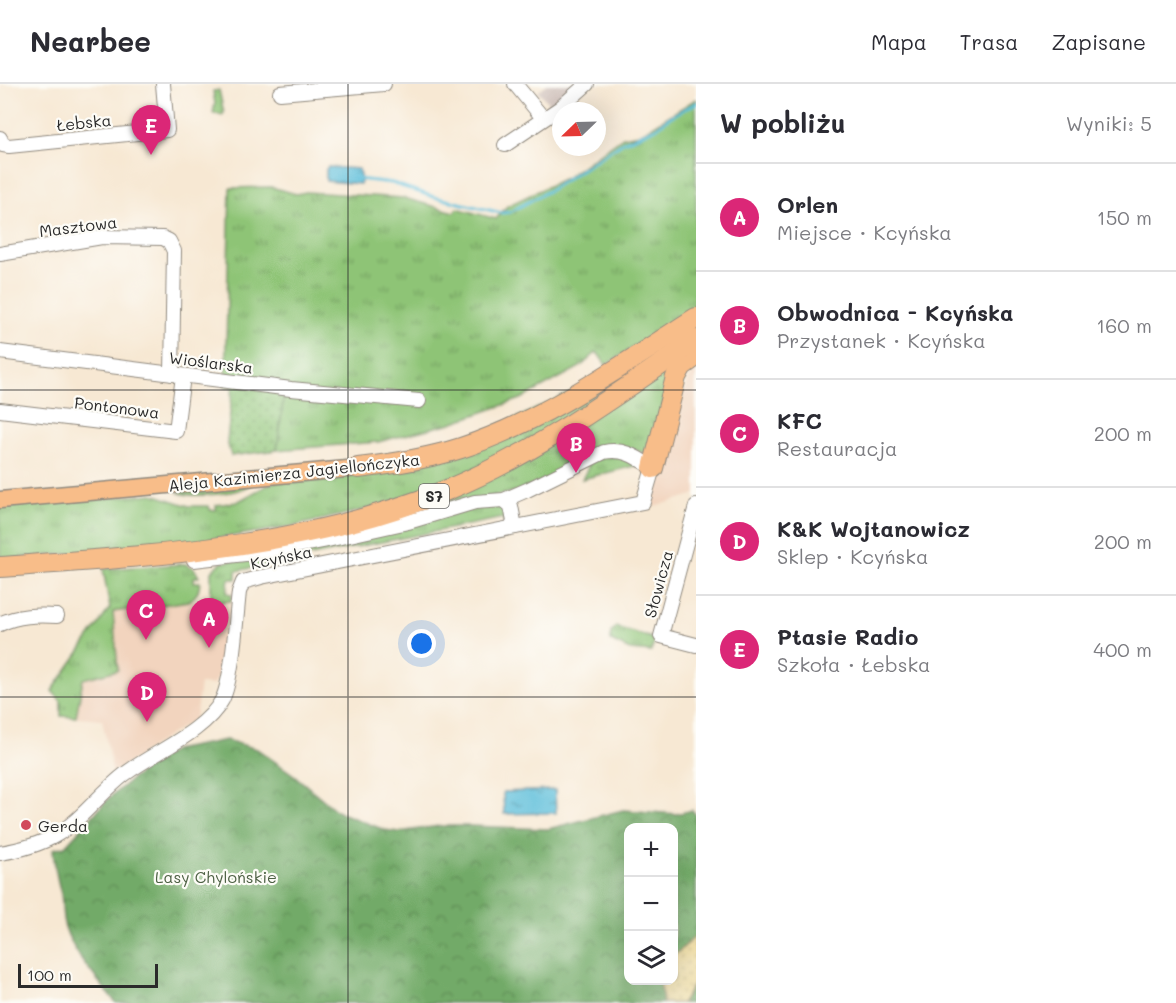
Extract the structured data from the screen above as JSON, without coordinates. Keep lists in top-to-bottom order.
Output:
{
  "streets": {
    "highway": ["Aleja Kazimierza Jagiellończyka", "S7"],
    "street": [
      "Łebska",
      "Masztowa",
      "Wioślarska",
      "Pontonowa",
      "Kcyńska",
      "Słowicza"
    ]
  },
  "crossings": [
    ["Masztowa", "Wioślarska"],
    ["Masztowa", "Pontonowa"],
    ["Wioślarska", "Pontonowa"]
  ],
  "parks": ["Lasy Chylońskie"],
  "places": ["Gerda"],
  "scale_bar": "100 m",
  "north": "bottom left",
  "page": {
    "header": "Nearbee",
    "nav": ["Mapa", "Trasa", "Zapisane"],
    "heading": ["W pobliżu", "Wyniki: 5"],
    "pins": [
      "E",
      "B",
      "C",
      "A",
      "D"
    ],
    "list": [
      {
        "mark": "A",
        "name": "Orlen",
        "note": "Miejsce · Kcyńska",
        "value": "150 m"
      },
      {
        "mark": "B",
        "name": "Obwodnica - Kcyńska",
        "note": "Przystanek · Kcyńska",
        "value": "160 m"
      },
      {
        "mark": "C",
        "name": "KFC",
        "note": "Restauracja",
        "value": "200 m"
      },
      {
        "mark": "D",
        "name": "K&K Wojtanowicz",
        "note": "Sklep · Kcyńska",
        "value": "200 m"
      },
      {
        "mark": "E",
        "name": "Ptasie Radio",
        "note": "Szkoła · Łebska",
        "value": "400 m"
      }
    ],
    "map_buttons": ["+", "−"],
    "scale": "100 m"
  }
}
